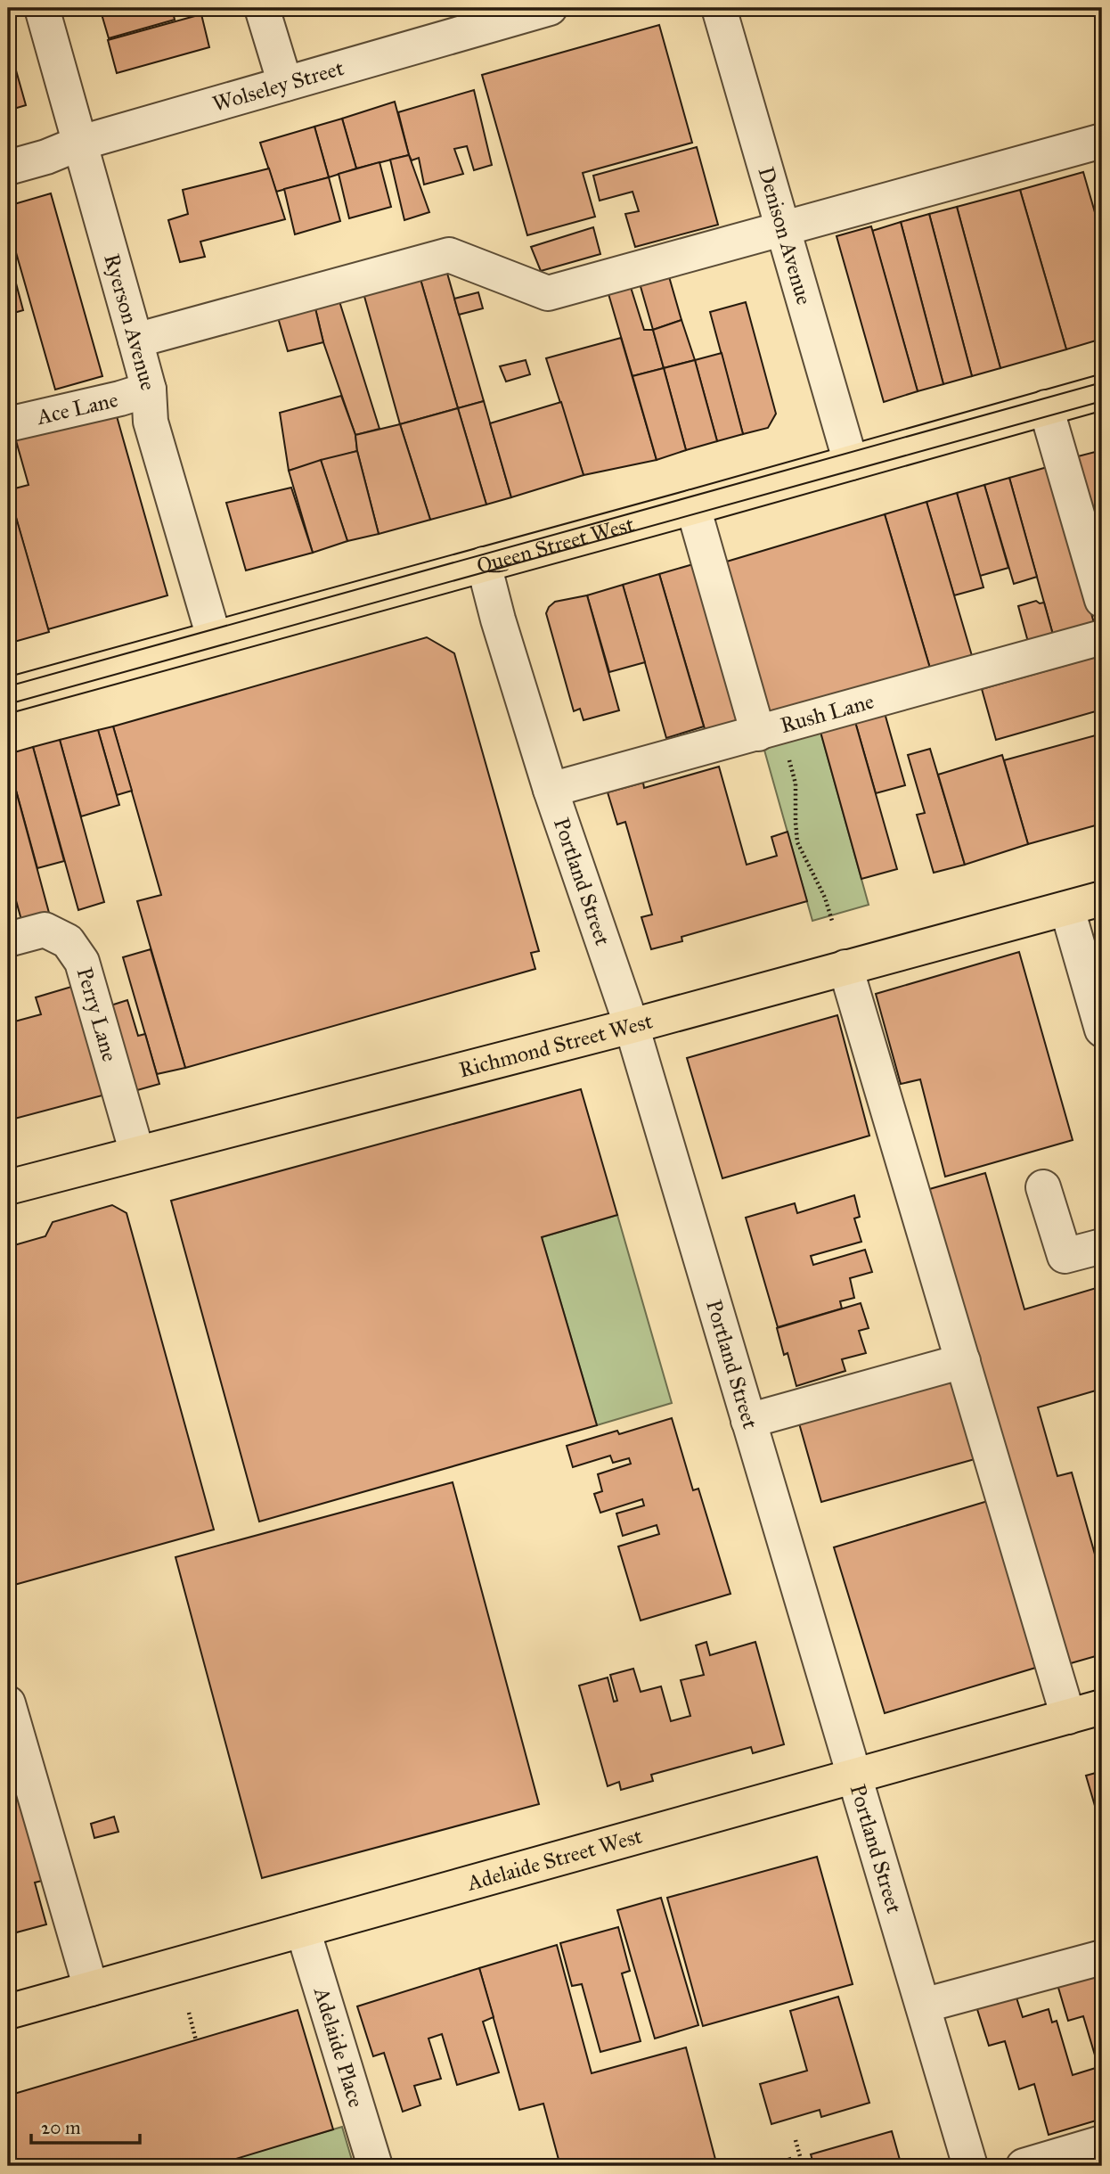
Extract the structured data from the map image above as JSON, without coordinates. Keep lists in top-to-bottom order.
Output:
{
  "streets": {
    "main road": ["Queen Street West", "Richmond Street West", "Adelaide Street West"],
    "street": [
      "Wolseley Street",
      "Denison Avenue",
      "Ryerson Avenue",
      "Ace Lane",
      "Rush Lane",
      "Portland Street",
      "Perry Lane",
      "Adelaide Place"
    ]
  },
  "crossings": [
    ["Wolseley Street", "Ryerson Avenue"],
    ["Denison Avenue", "Queen Street West"],
    ["Ryerson Avenue", "Ace Lane"],
    ["Ryerson Avenue", "Queen Street West"],
    ["Queen Street West", "Portland Street"],
    ["Rush Lane", "Portland Street"],
    ["Portland Street", "Richmond Street West"],
    ["Portland Street", "Adelaide Street West"],
    ["Perry Lane", "Richmond Street West"],
    ["Adelaide Street West", "Adelaide Place"]
  ],
  "scale_bar": "20 m"
}
